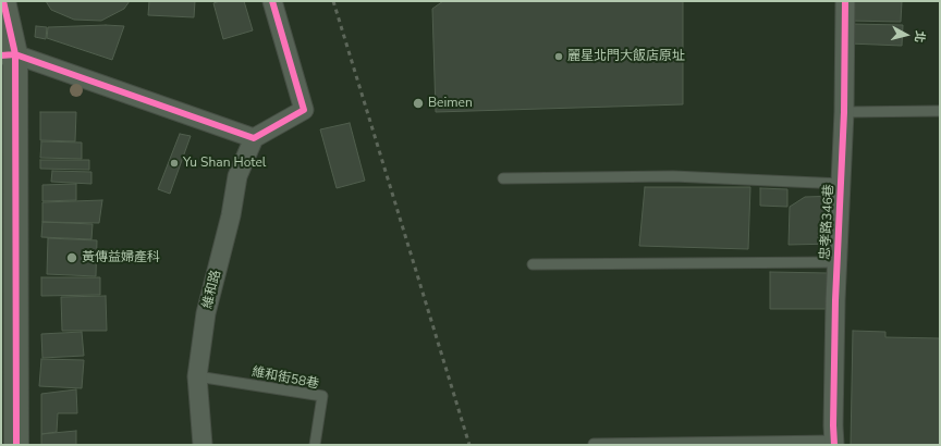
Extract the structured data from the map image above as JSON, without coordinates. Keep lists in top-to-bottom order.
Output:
{
  "streets": {
    "street": ["忠孝路346巷", "維和路"],
    "lane": ["維和街58巷"]
  },
  "crossings": [
    ["維和路", "維和街58巷"]
  ],
  "places": [
    "麗星北門大飯店原址",
    "Beimen",
    "Yu Shan Hotel",
    "黃傳益婦產科"
  ],
  "north": "right"
}
